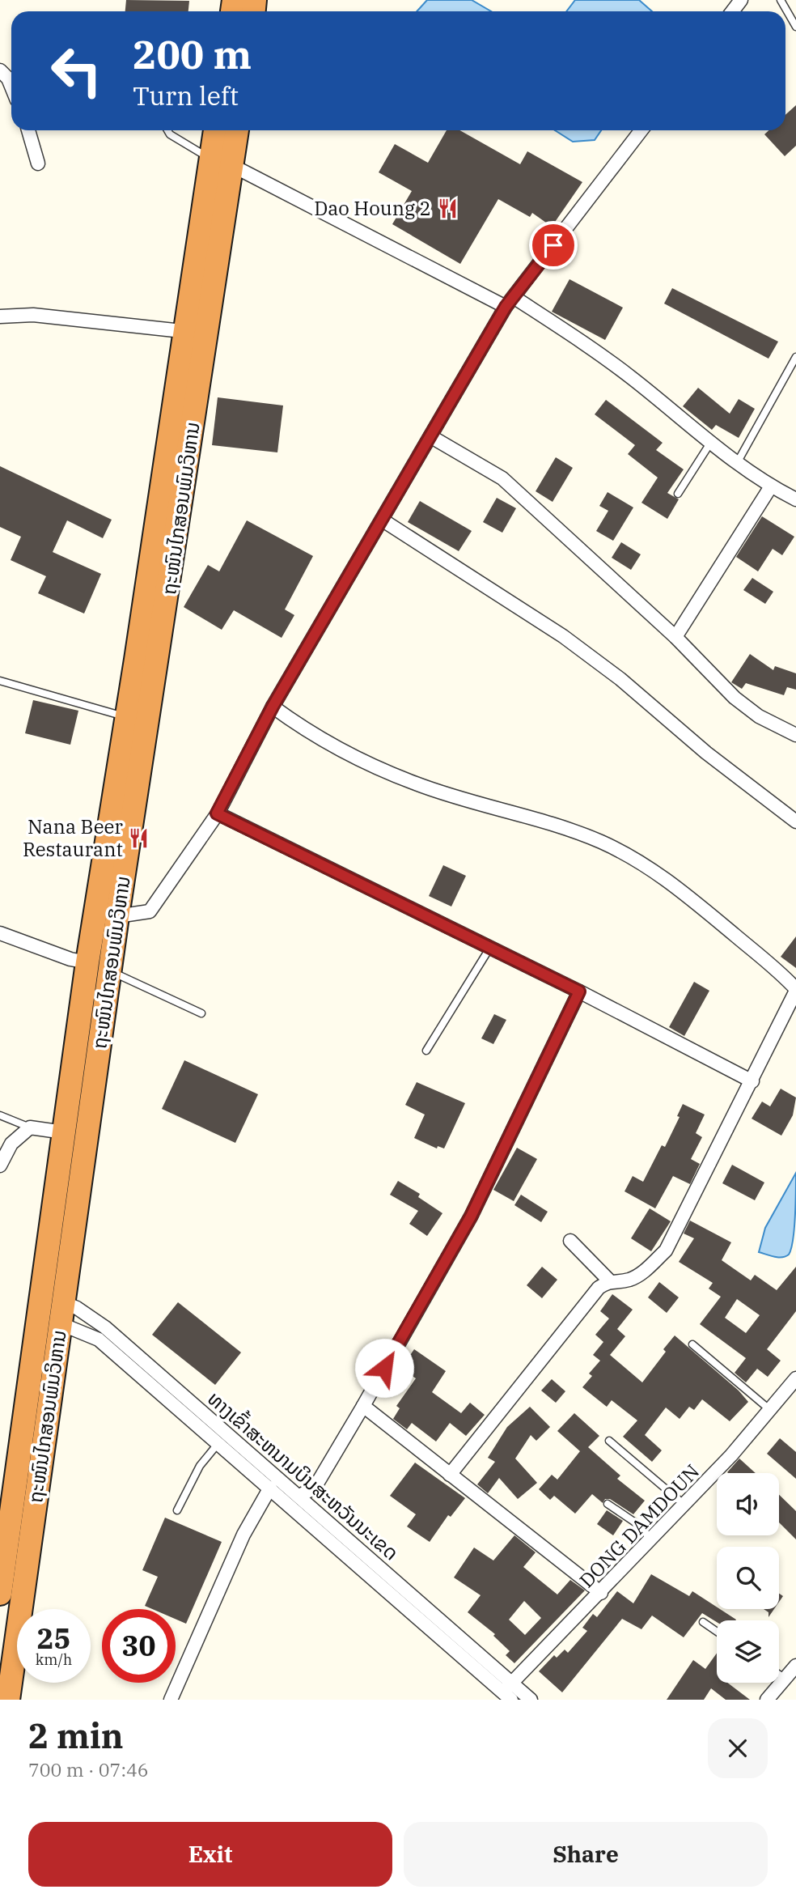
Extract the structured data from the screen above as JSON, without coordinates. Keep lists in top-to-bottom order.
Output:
{
  "streets": {
    "highway": ["ຖະໜົນໄກສອນພົມວິຫານ"],
    "street": ["ທາງເຂົ້າສະຫນາມບິນສະຫວັນນະເຂດ", "DONG DAMDOUN"]
  },
  "crossings": [
    ["ຖະໜົນໄກສອນພົມວິຫານ", "ທາງເຂົ້າສະຫນາມບິນສະຫວັນນະເຂດ"],
    ["ທາງເຂົ້າສະຫນາມບິນສະຫວັນນະເຂດ", "DONG DAMDOUN"]
  ],
  "places": {
    "restaurant": ["Dao Houng 2", "Nana Beer Restaurant"]
  },
  "page": {
    "turn": ["200 m", "Turn left"],
    "speed": "25 km/h",
    "limit": "30",
    "heading": ["2 min", "700 m · 07:46"],
    "buttons": ["Exit", "Share"]
  }
}
